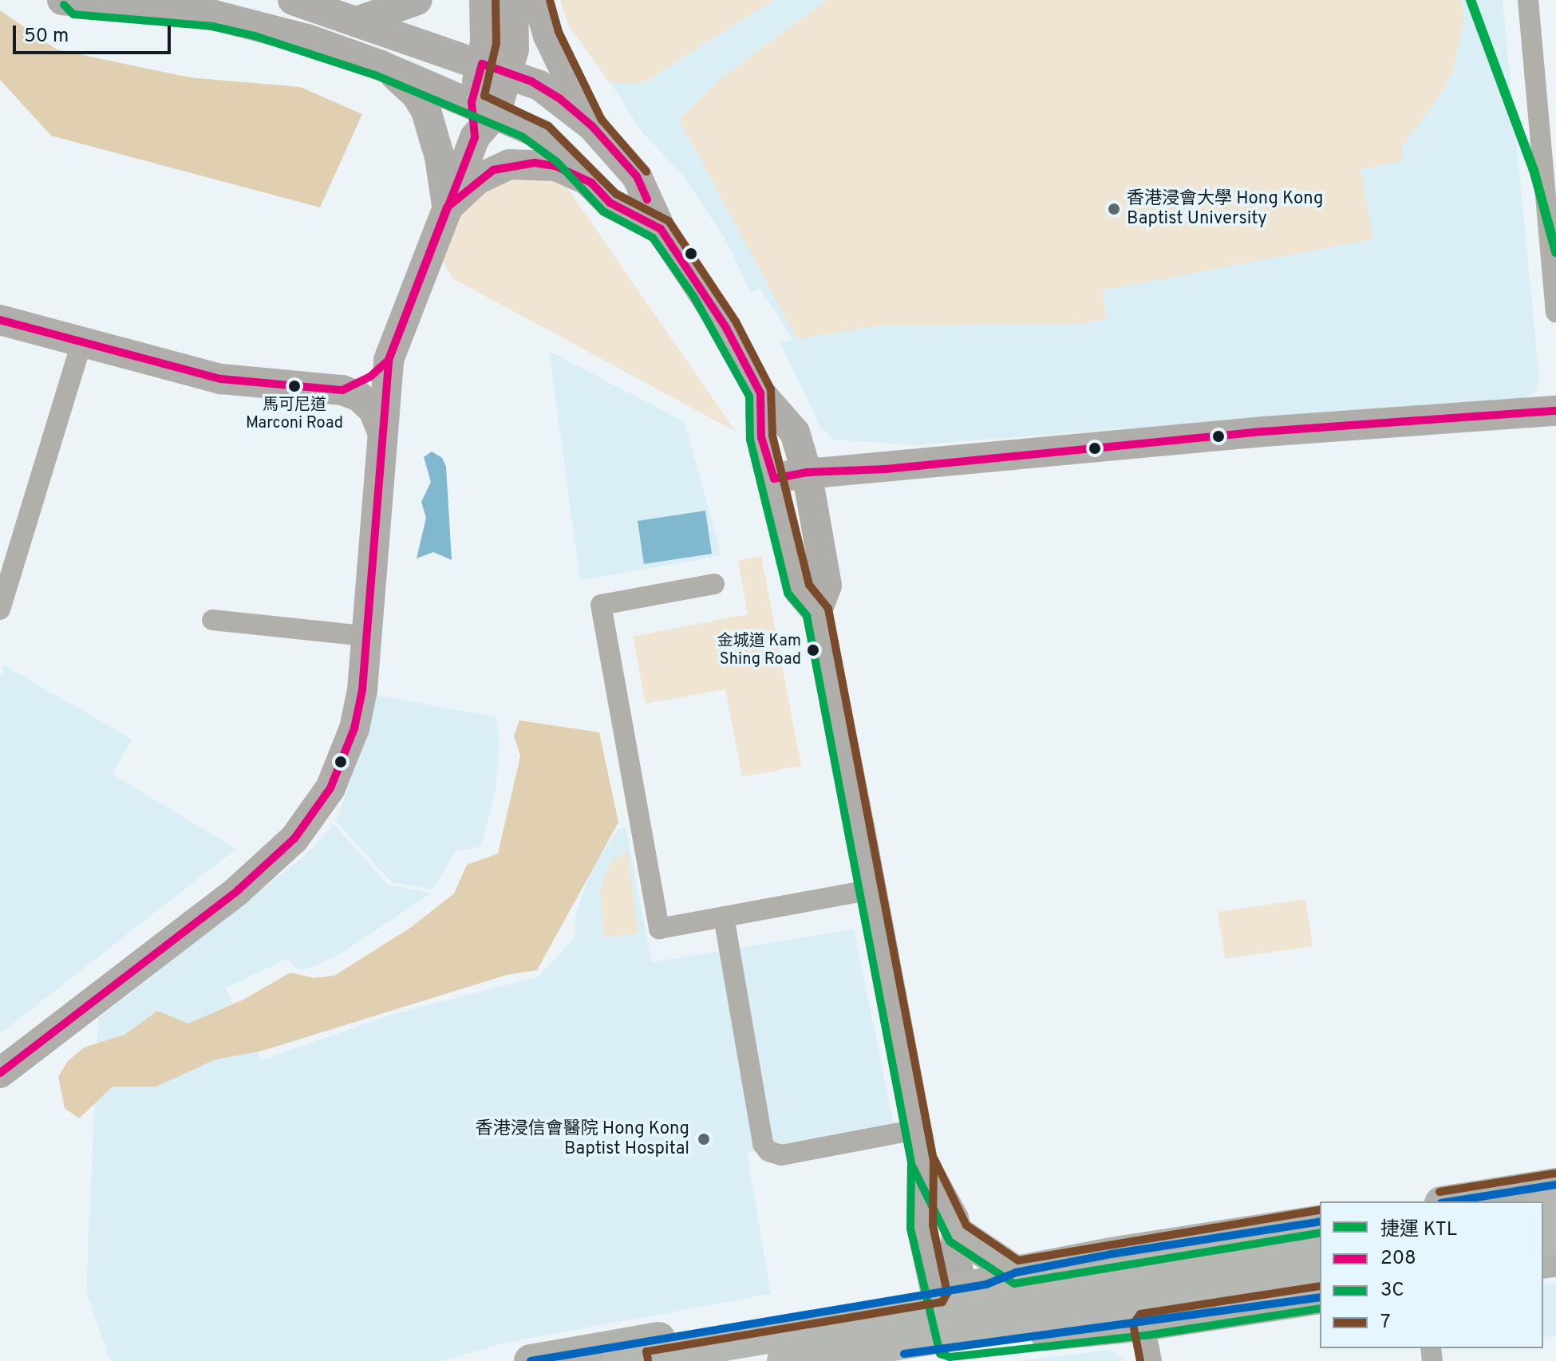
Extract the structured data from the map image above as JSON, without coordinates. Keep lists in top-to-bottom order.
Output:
{
  "places": [
    "香港浸會大學 Hong Kong Baptist University",
    "馬可尼道 Marconi Road",
    "金城道 Kam Shing Road",
    "香港浸信會醫院 Hong Kong Baptist Hospital"
  ],
  "lines": [
    "metro line KTL",
    "transit line 7",
    "transit line 3C",
    "transit line 208"
  ],
  "legend": [
    "捷運 KTL",
    "208",
    "3C",
    "7"
  ],
  "scale_bar": "50 m"
}
